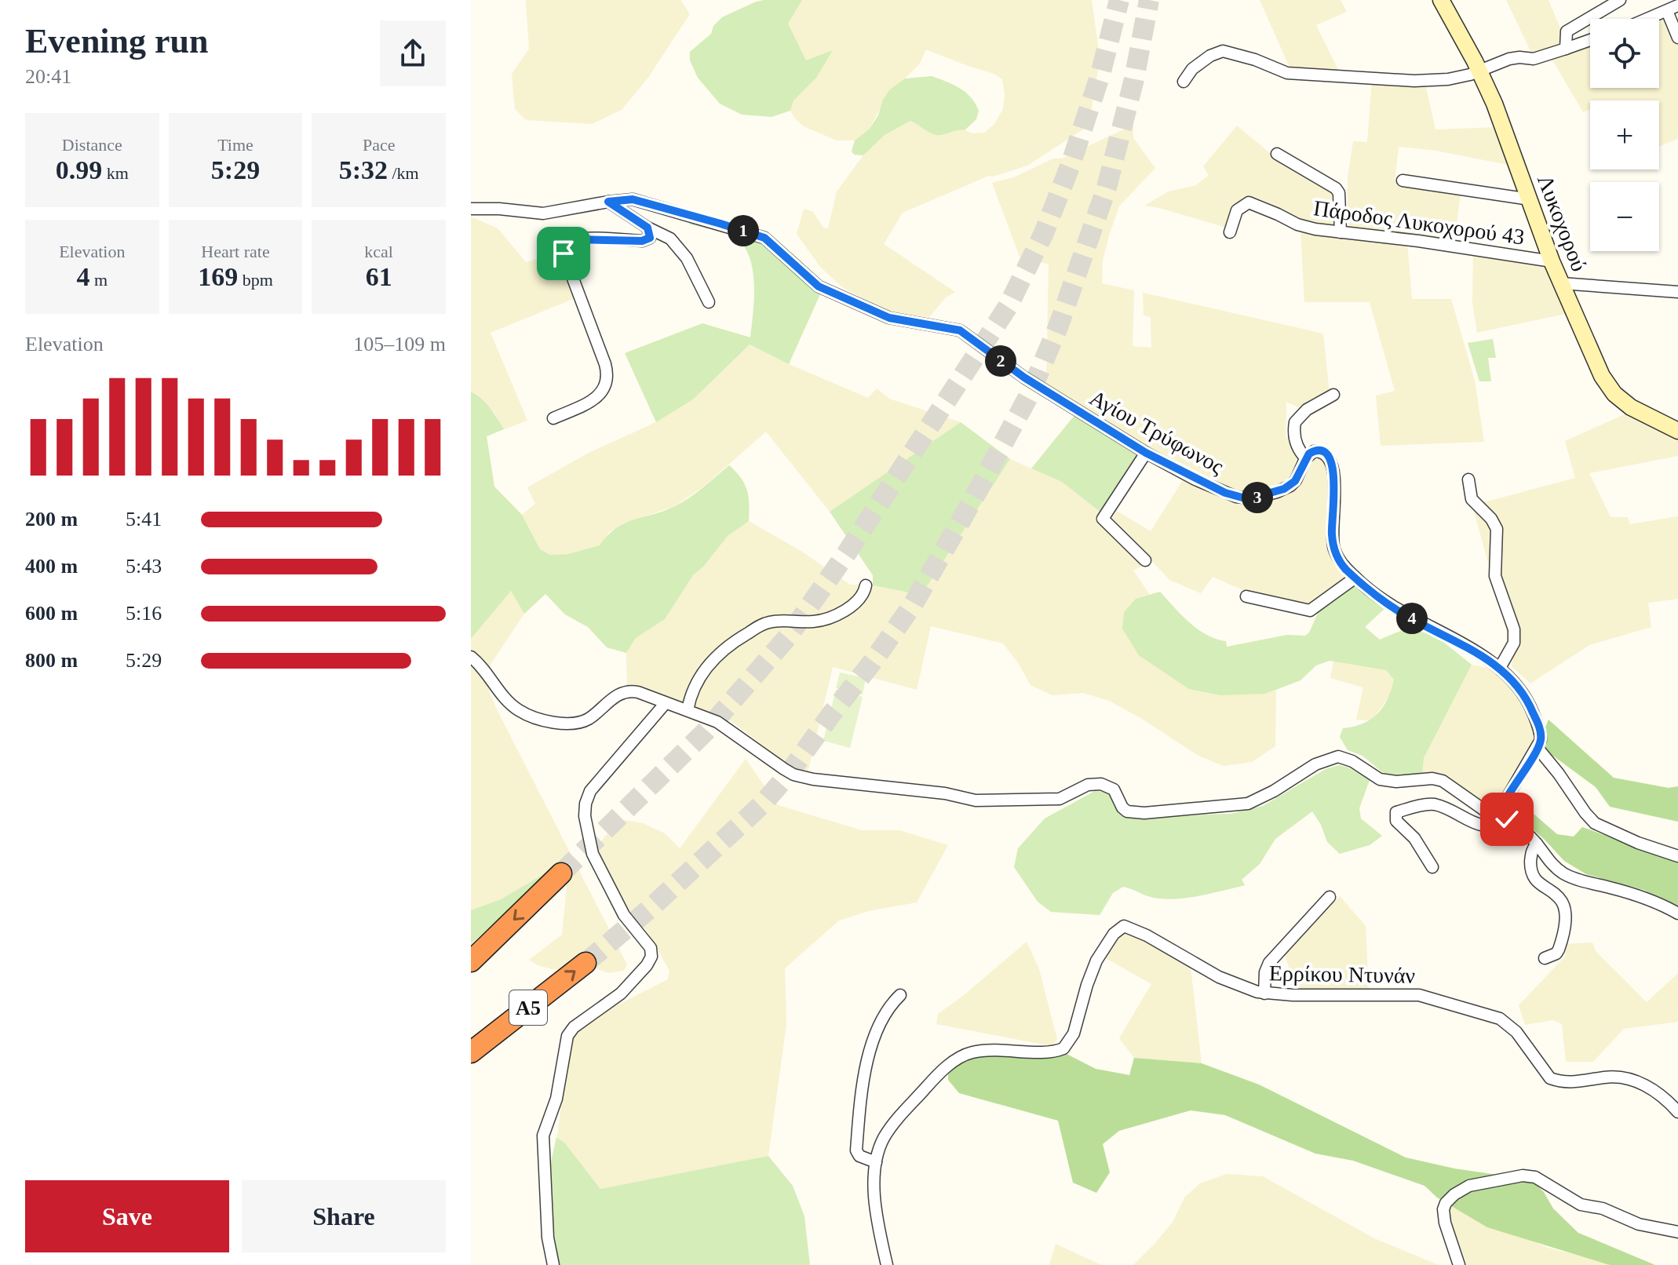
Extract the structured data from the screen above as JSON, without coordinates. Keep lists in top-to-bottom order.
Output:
{
  "streets": {
    "highway": ["Α5"],
    "street": [
      "Πάροδος Λυκοχορού 43",
      "Λυκοχορού",
      "Αγίου Τρύφωνος",
      "Ερρίκου Ντυνάν"
    ]
  },
  "crossings": [
    ["Πάροδος Λυκοχορού 43", "Λυκοχορού"]
  ],
  "page": {
    "heading": ["Evening run", "20:41"],
    "map_buttons": ["+", "−"],
    "stats": [
      ["Distance", "0.99 km"],
      ["Time", "5:29"],
      ["Pace", "5:32 /km"],
      ["Elevation", "4 m"],
      ["Heart rate", "169 bpm"],
      ["kcal", "61"]
    ],
    "pins": [
      "1",
      "2",
      "3",
      "4"
    ],
    "chart": ["Elevation", "105–109 m"],
    "list": [
      {
        "name": "200 m",
        "note": "5:41"
      },
      {
        "name": "400 m",
        "note": "5:43"
      },
      {
        "name": "600 m",
        "note": "5:16"
      },
      {
        "name": "800 m",
        "note": "5:29"
      }
    ],
    "buttons": ["Save", "Share"]
  }
}
